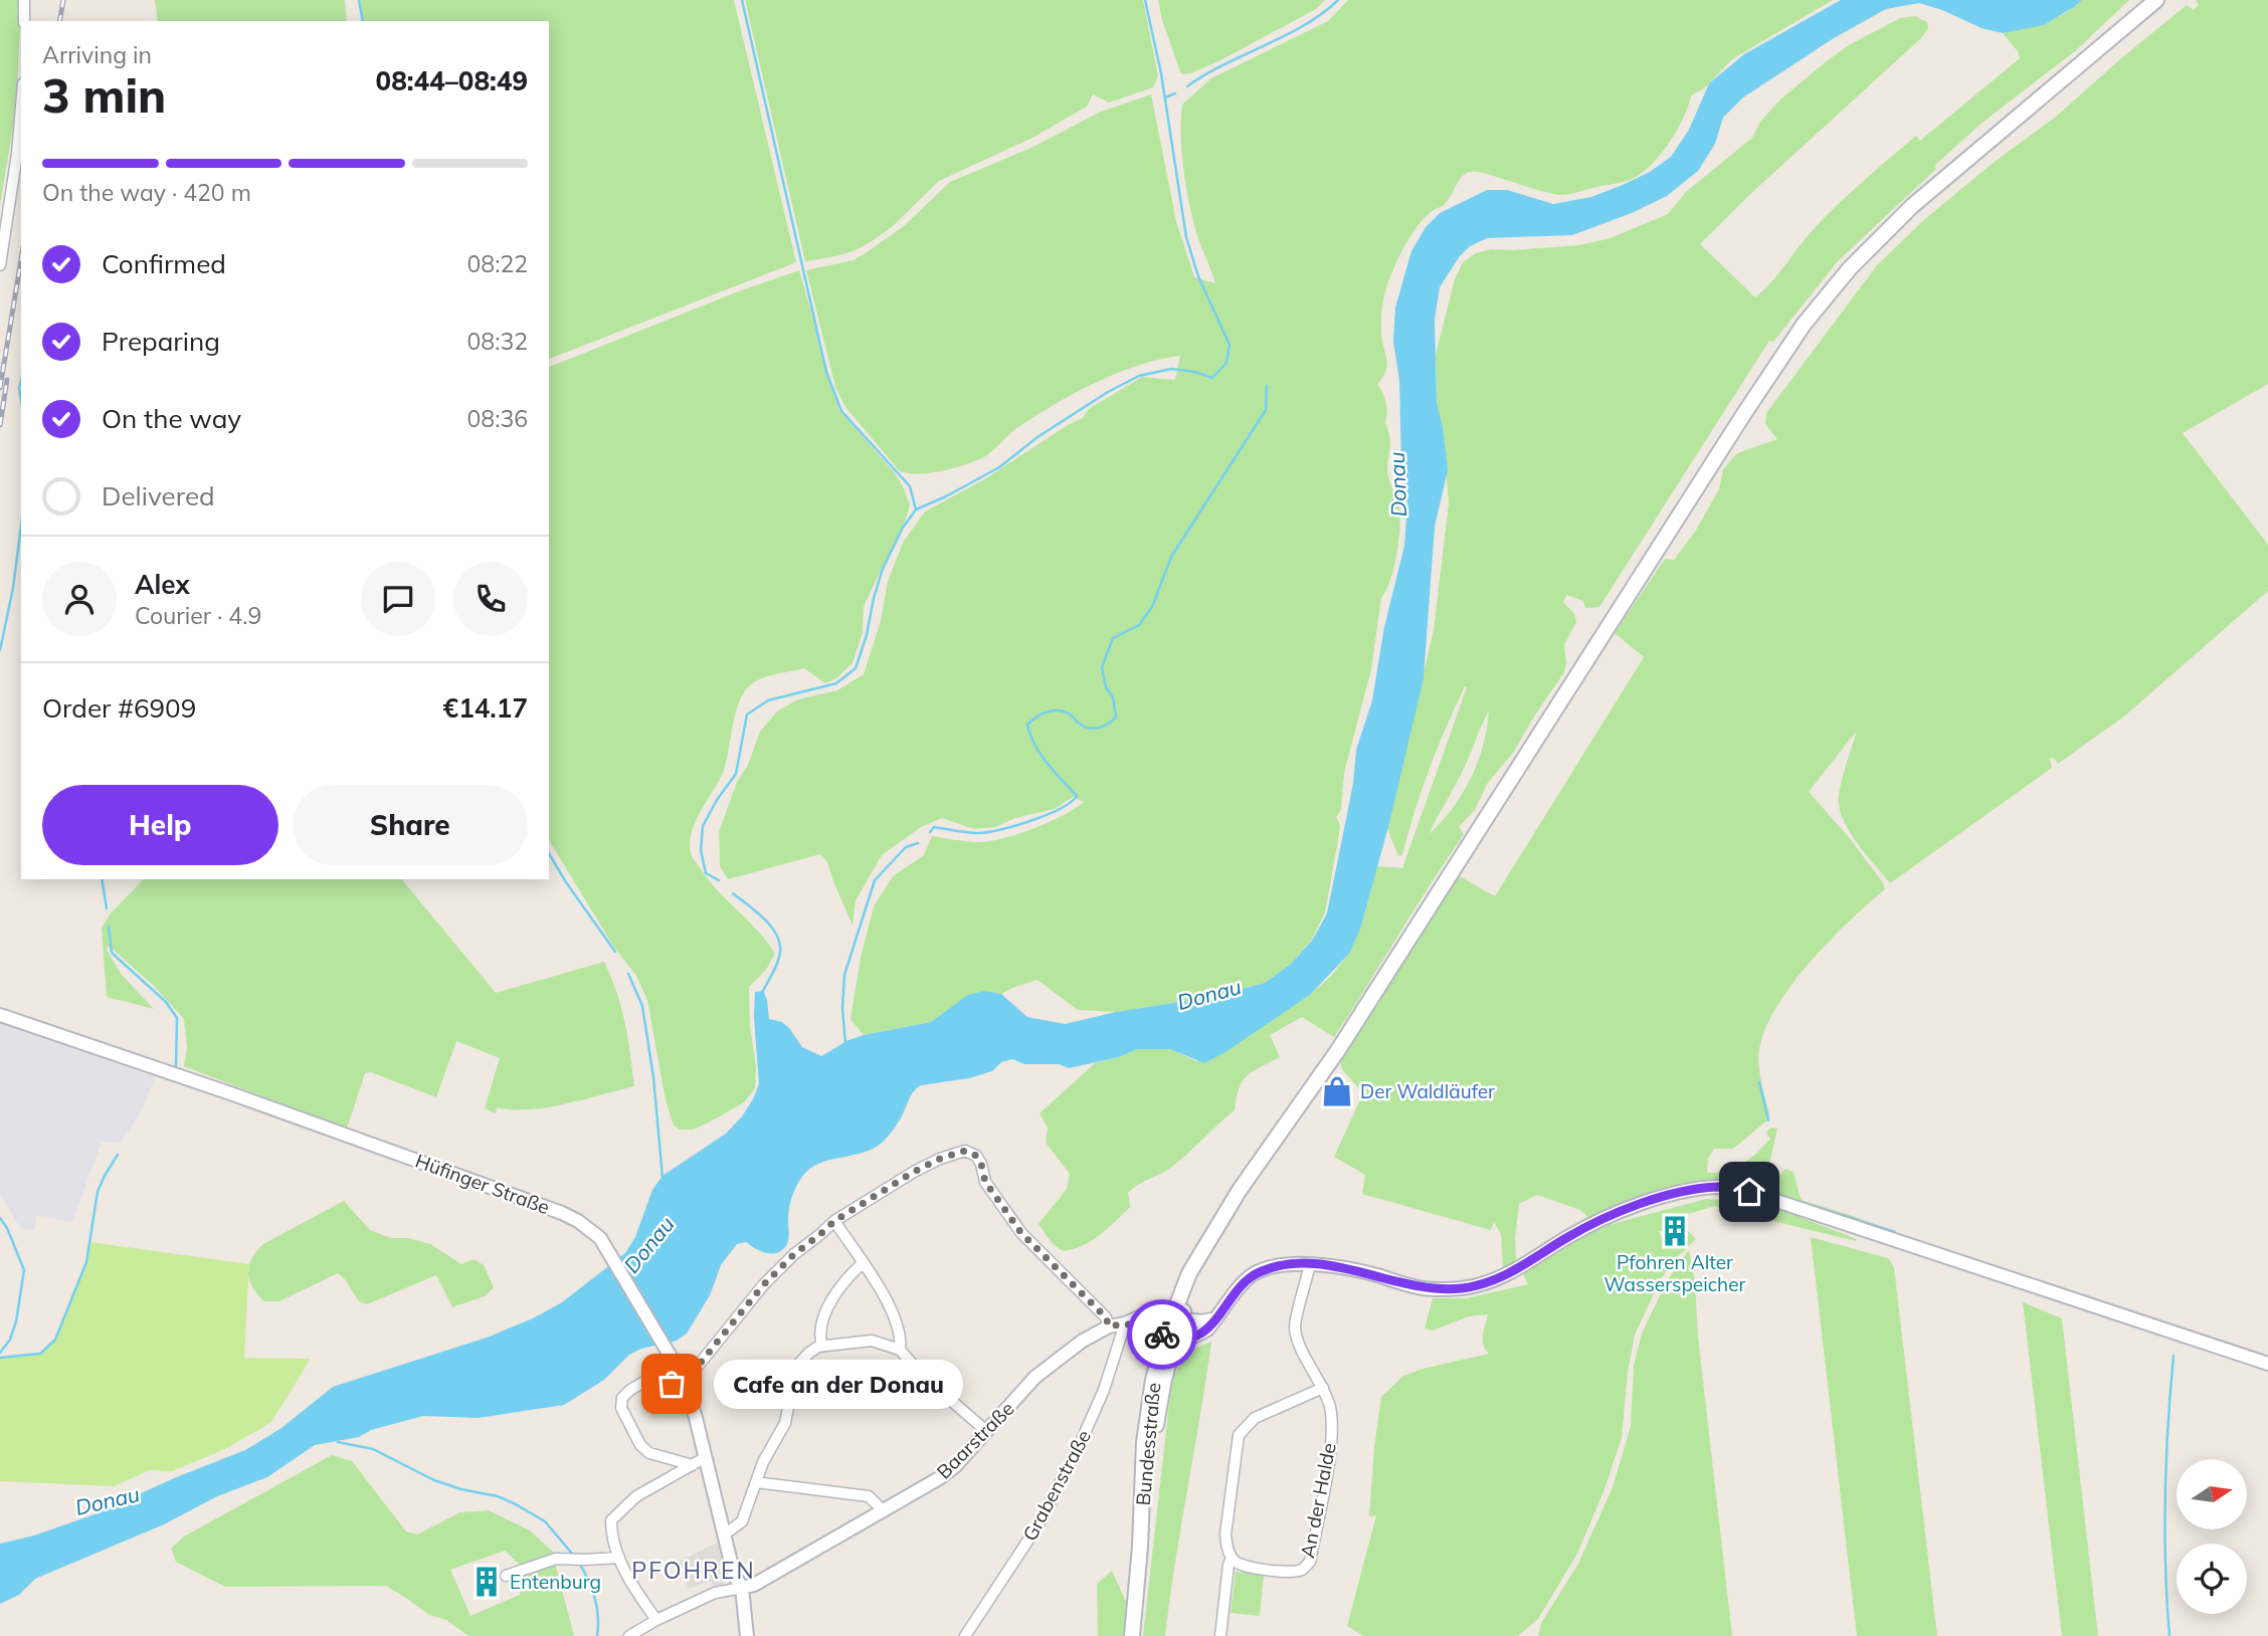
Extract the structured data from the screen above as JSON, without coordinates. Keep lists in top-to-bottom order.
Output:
{
  "streets": {
    "main road": ["Bundesstraße"],
    "street": [
      "Hüfinger Straße",
      "Baarstraße",
      "Grabenstraße",
      "An der Halde"
    ]
  },
  "crossings": [
    ["Hüfinger Straße", "Baarstraße"],
    ["Baarstraße", "Bundesstraße"],
    ["Baarstraße", "Grabenstraße"]
  ],
  "districts": ["PFOHREN"],
  "water": ["Donau"],
  "places": {
    "shop": ["Der Waldläufer"],
    "building": ["Pfohren Alter Wasserspeicher", "Entenburg"],
    "other": ["Cafe an der Donau"]
  },
  "north": "right",
  "page": {
    "heading": ["3 min", "Arriving in", "08:44–08:49"],
    "panel": [
      "Alex",
      "Courier · 4.9",
      "Order #6909",
      "€14.17"
    ],
    "bar": "On the way · 420 m",
    "list": [
      ["Confirmed", "08:22"],
      ["Preparing", "08:32"],
      ["On the way", "08:36"],
      "Delivered"
    ],
    "buttons": ["Help", "Share"],
    "bubble": "Cafe an der Donau"
  }
}
